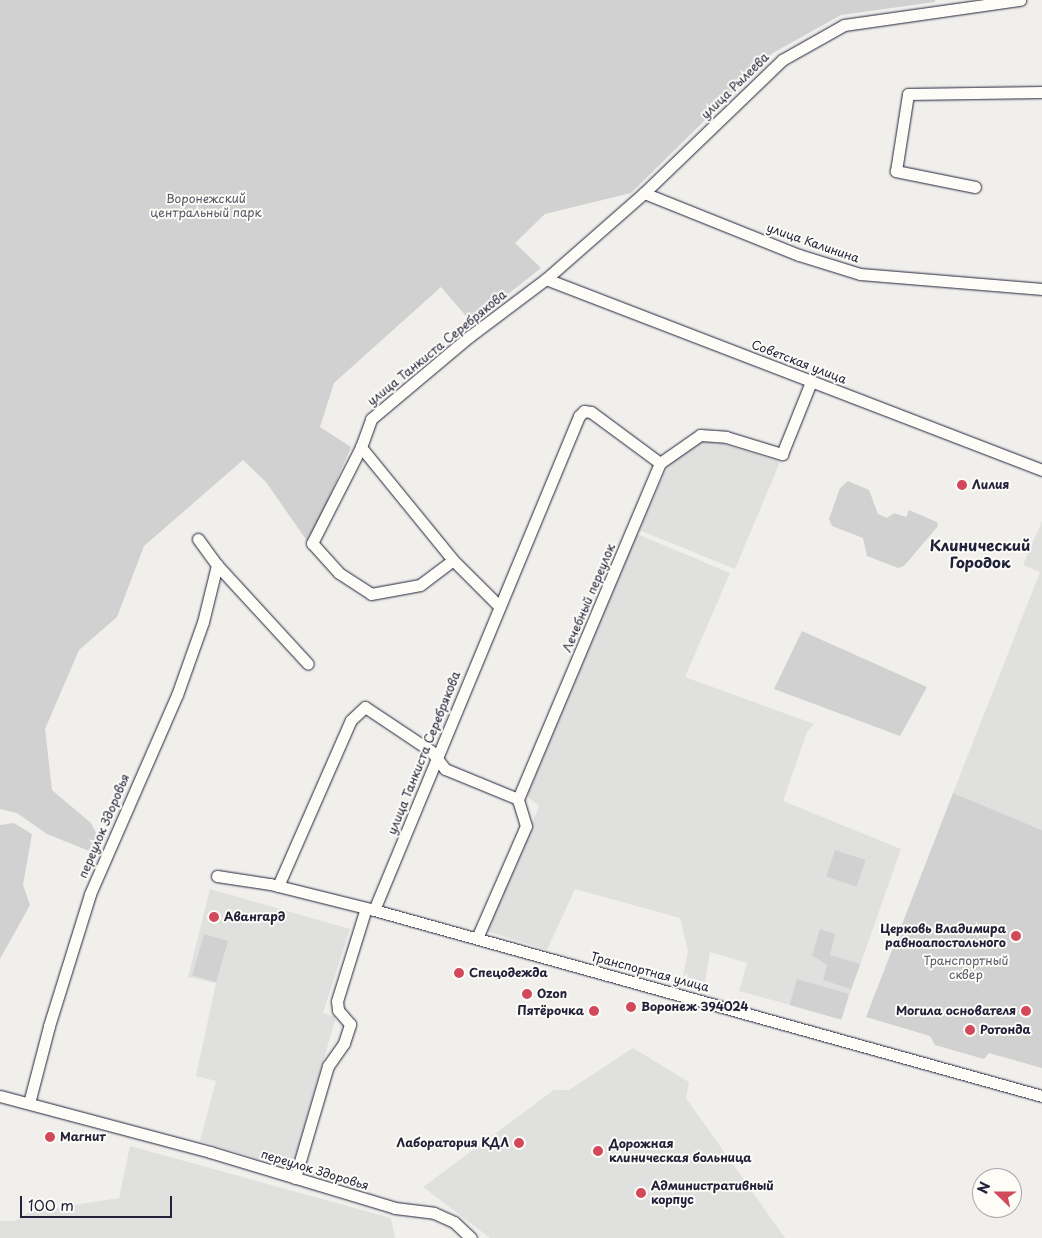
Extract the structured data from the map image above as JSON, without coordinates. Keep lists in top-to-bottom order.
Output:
{
  "streets": {
    "street": [
      "улица Рылеева",
      "улица Калинина",
      "улица Танкиста Серебрякова",
      "Советская улица",
      "Лечебный переулок",
      "переулок Здоровья",
      "Транспортная улица"
    ]
  },
  "crossings": [
    ["улица Рылеева", "улица Калинина"],
    ["улица Рылеева", "улица Танкиста Серебрякова"],
    ["улица Рылеева", "Советская улица"],
    ["улица Танкиста Серебрякова", "Советская улица"],
    ["улица Танкиста Серебрякова", "Лечебный переулок"],
    ["улица Танкиста Серебрякова", "переулок Здоровья"],
    ["улица Танкиста Серебрякова", "Транспортная улица"]
  ],
  "districts": ["Клинический Городок"],
  "parks": ["Воронежский центральный парк", "Транспортный сквер"],
  "places": [
    "Лилия",
    "Авангард",
    "Церковь Владимира равноапостольного",
    "Спецодежда",
    "Ozon",
    "Воронеж 394024",
    "Пятёрочка",
    "Могила основателя",
    "Ротонда",
    "Магнит",
    "Лаборатория КДЛ",
    "Дорожная клиническая больница",
    "Административный корпус"
  ],
  "scale_bar": "100 m",
  "north": "left"
}
